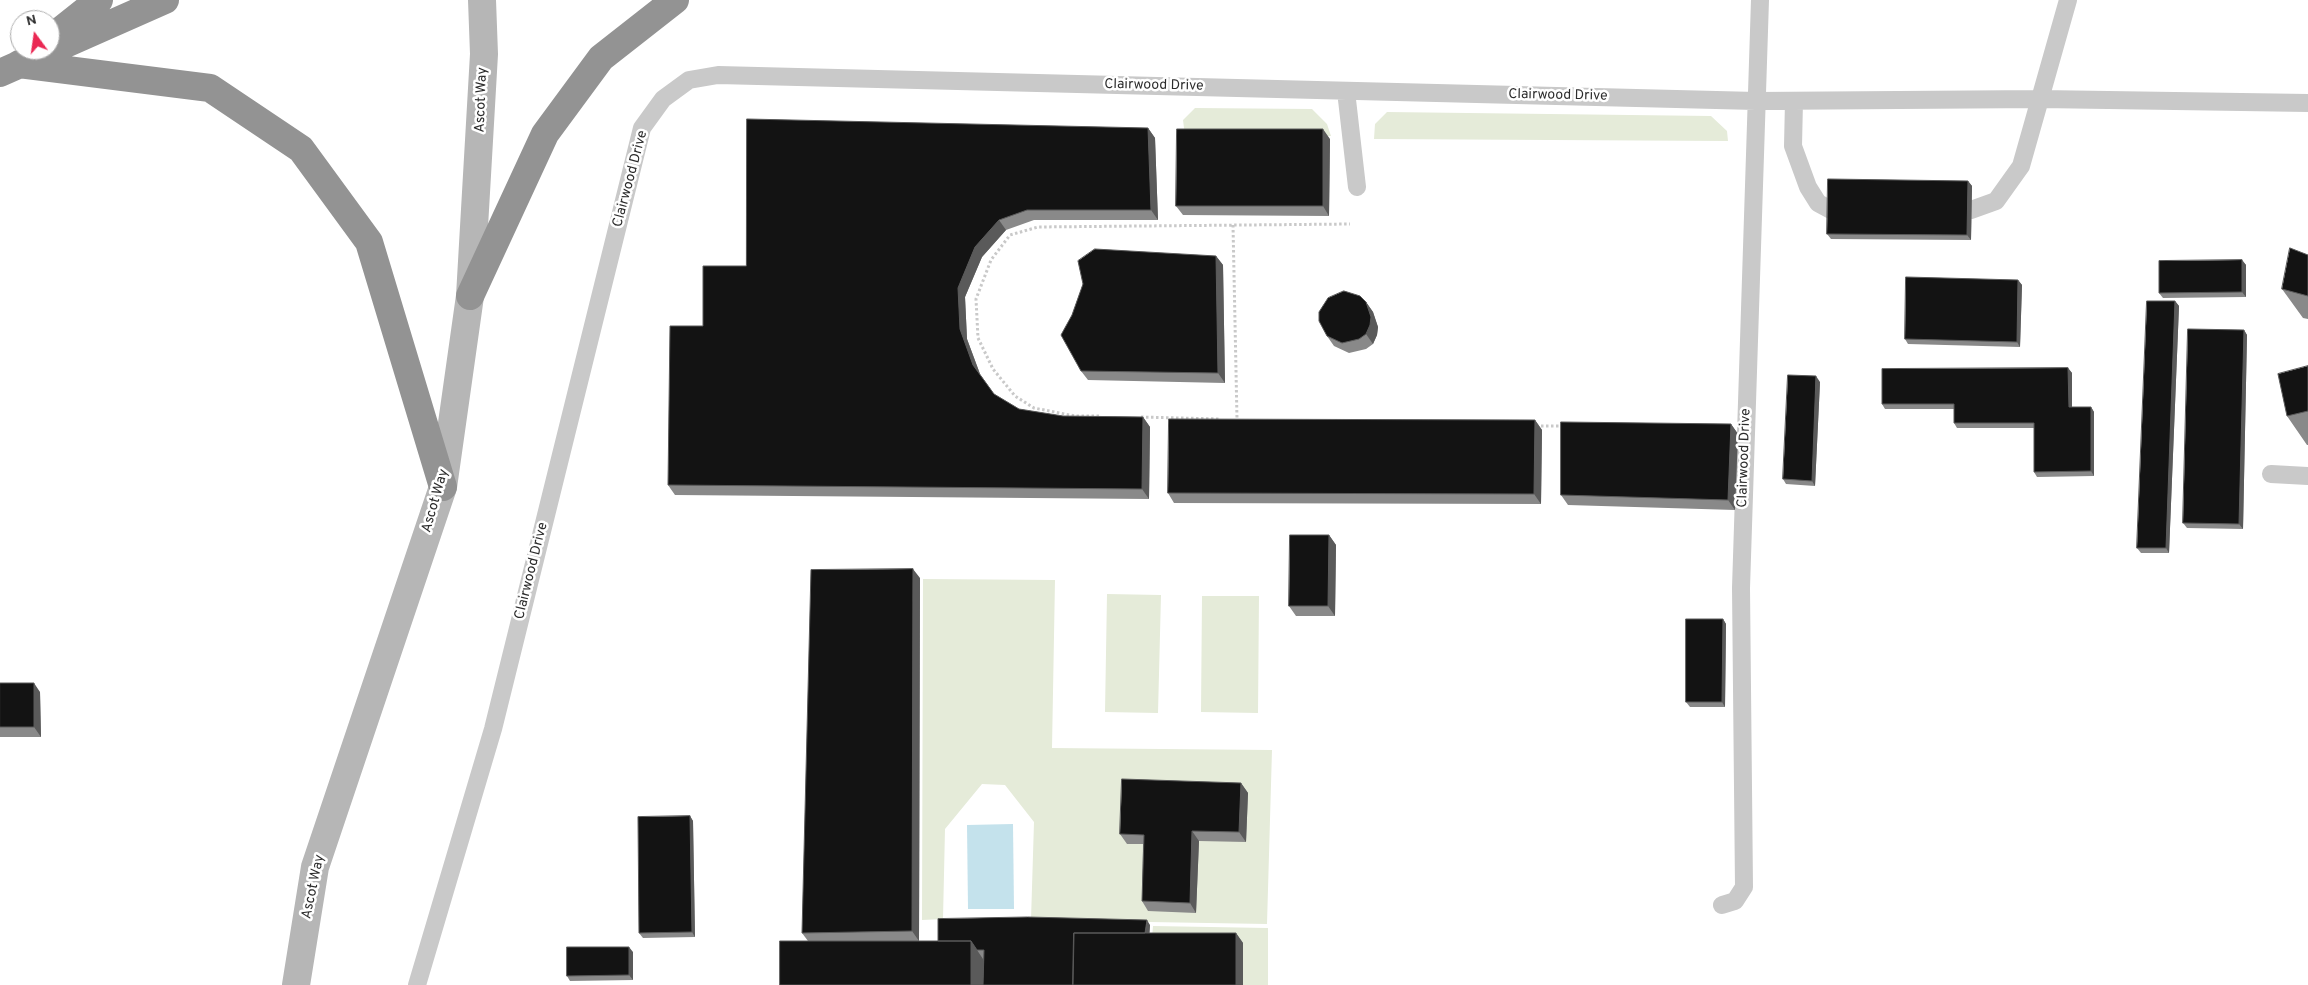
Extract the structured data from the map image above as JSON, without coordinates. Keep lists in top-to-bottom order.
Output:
{
  "streets": {
    "main road": ["Ascot Way"],
    "lane": ["Clairwood Drive"]
  },
  "north": "top"
}
